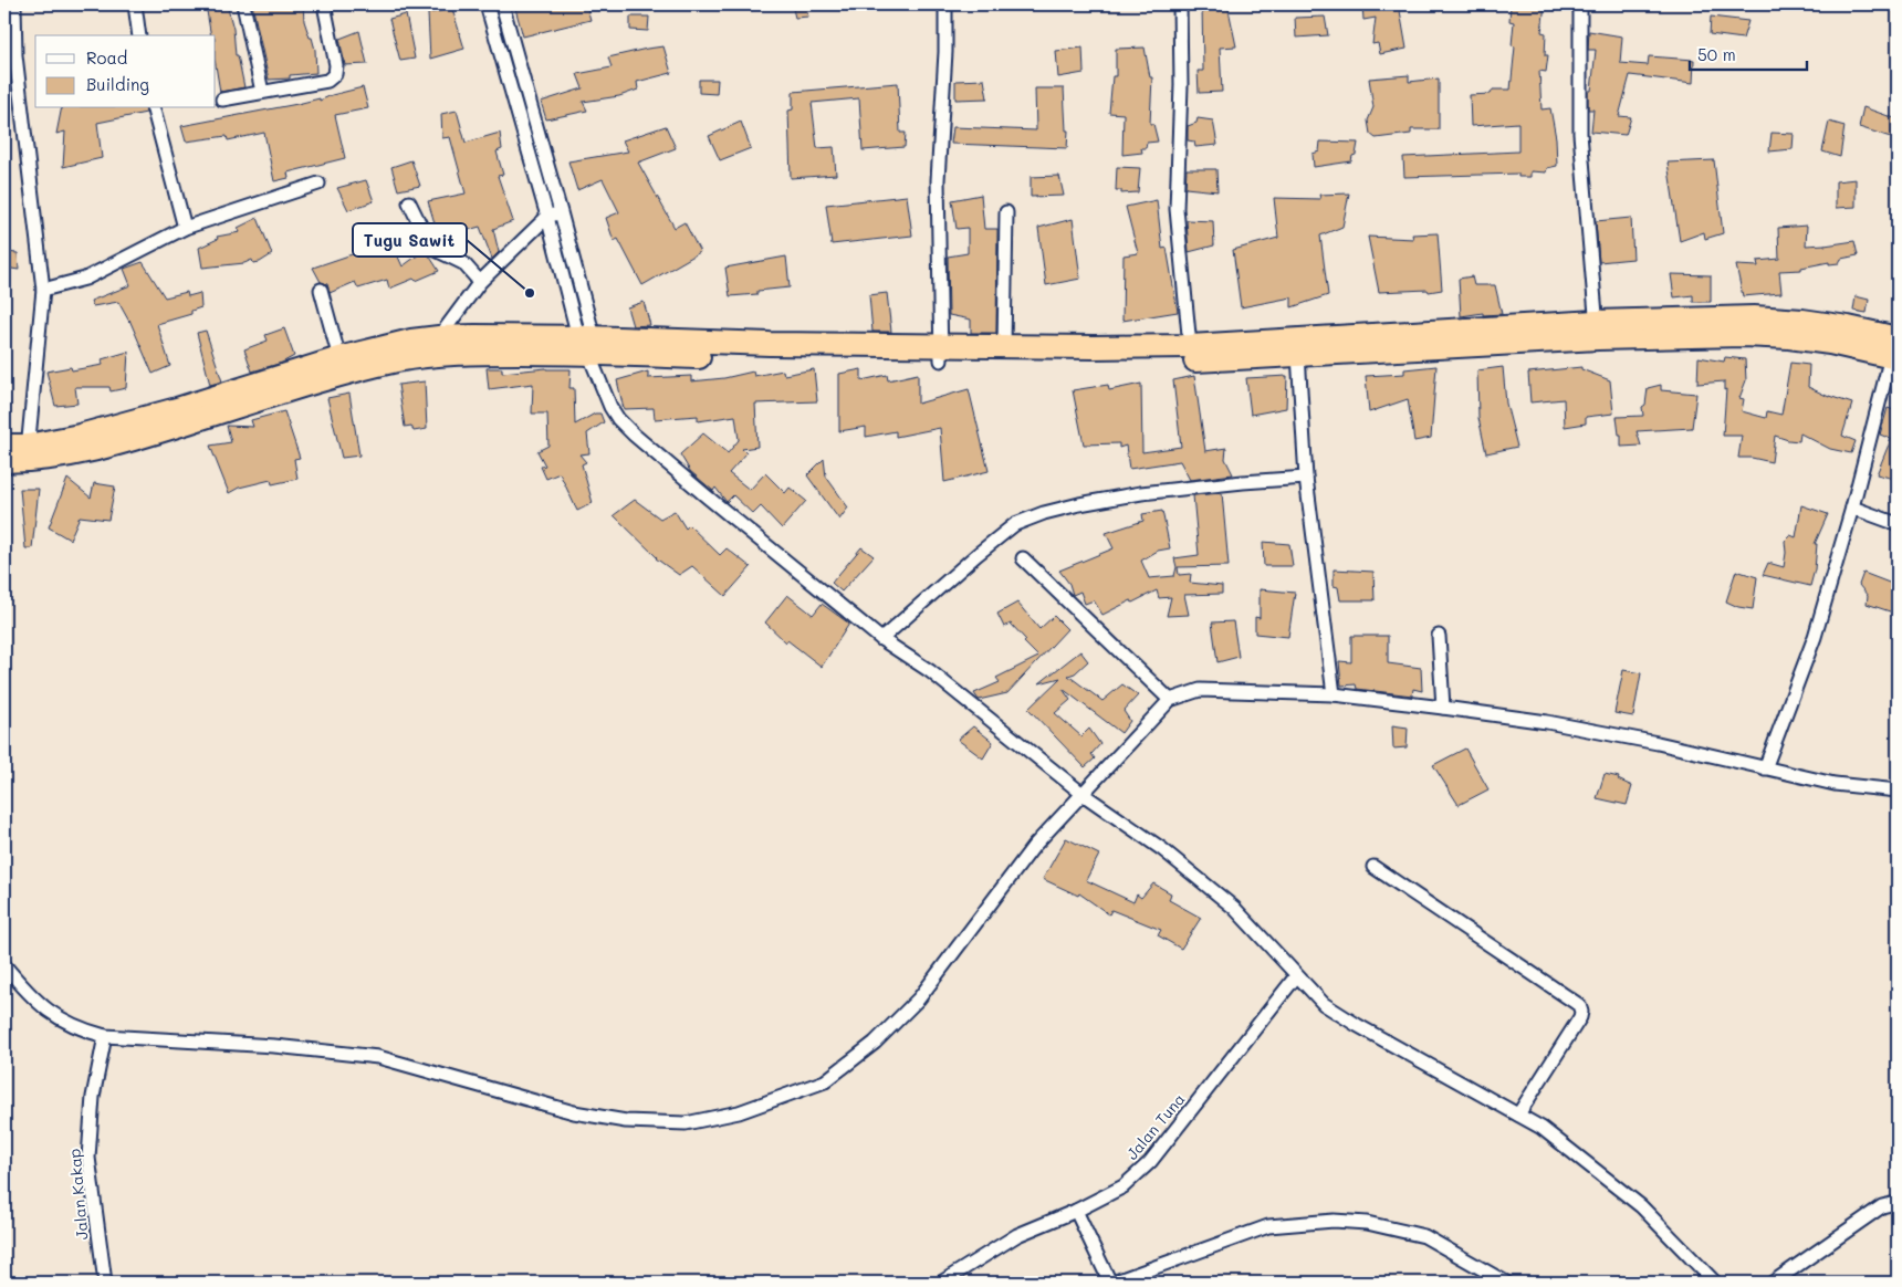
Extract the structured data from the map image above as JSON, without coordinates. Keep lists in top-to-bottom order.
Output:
{
  "streets": {
    "street": ["Jalan Tuna", "Jalan Kakap"]
  },
  "places": ["Tugu Sawit"],
  "legend": ["Road", "Building"],
  "scale_bar": "50 m"
}
